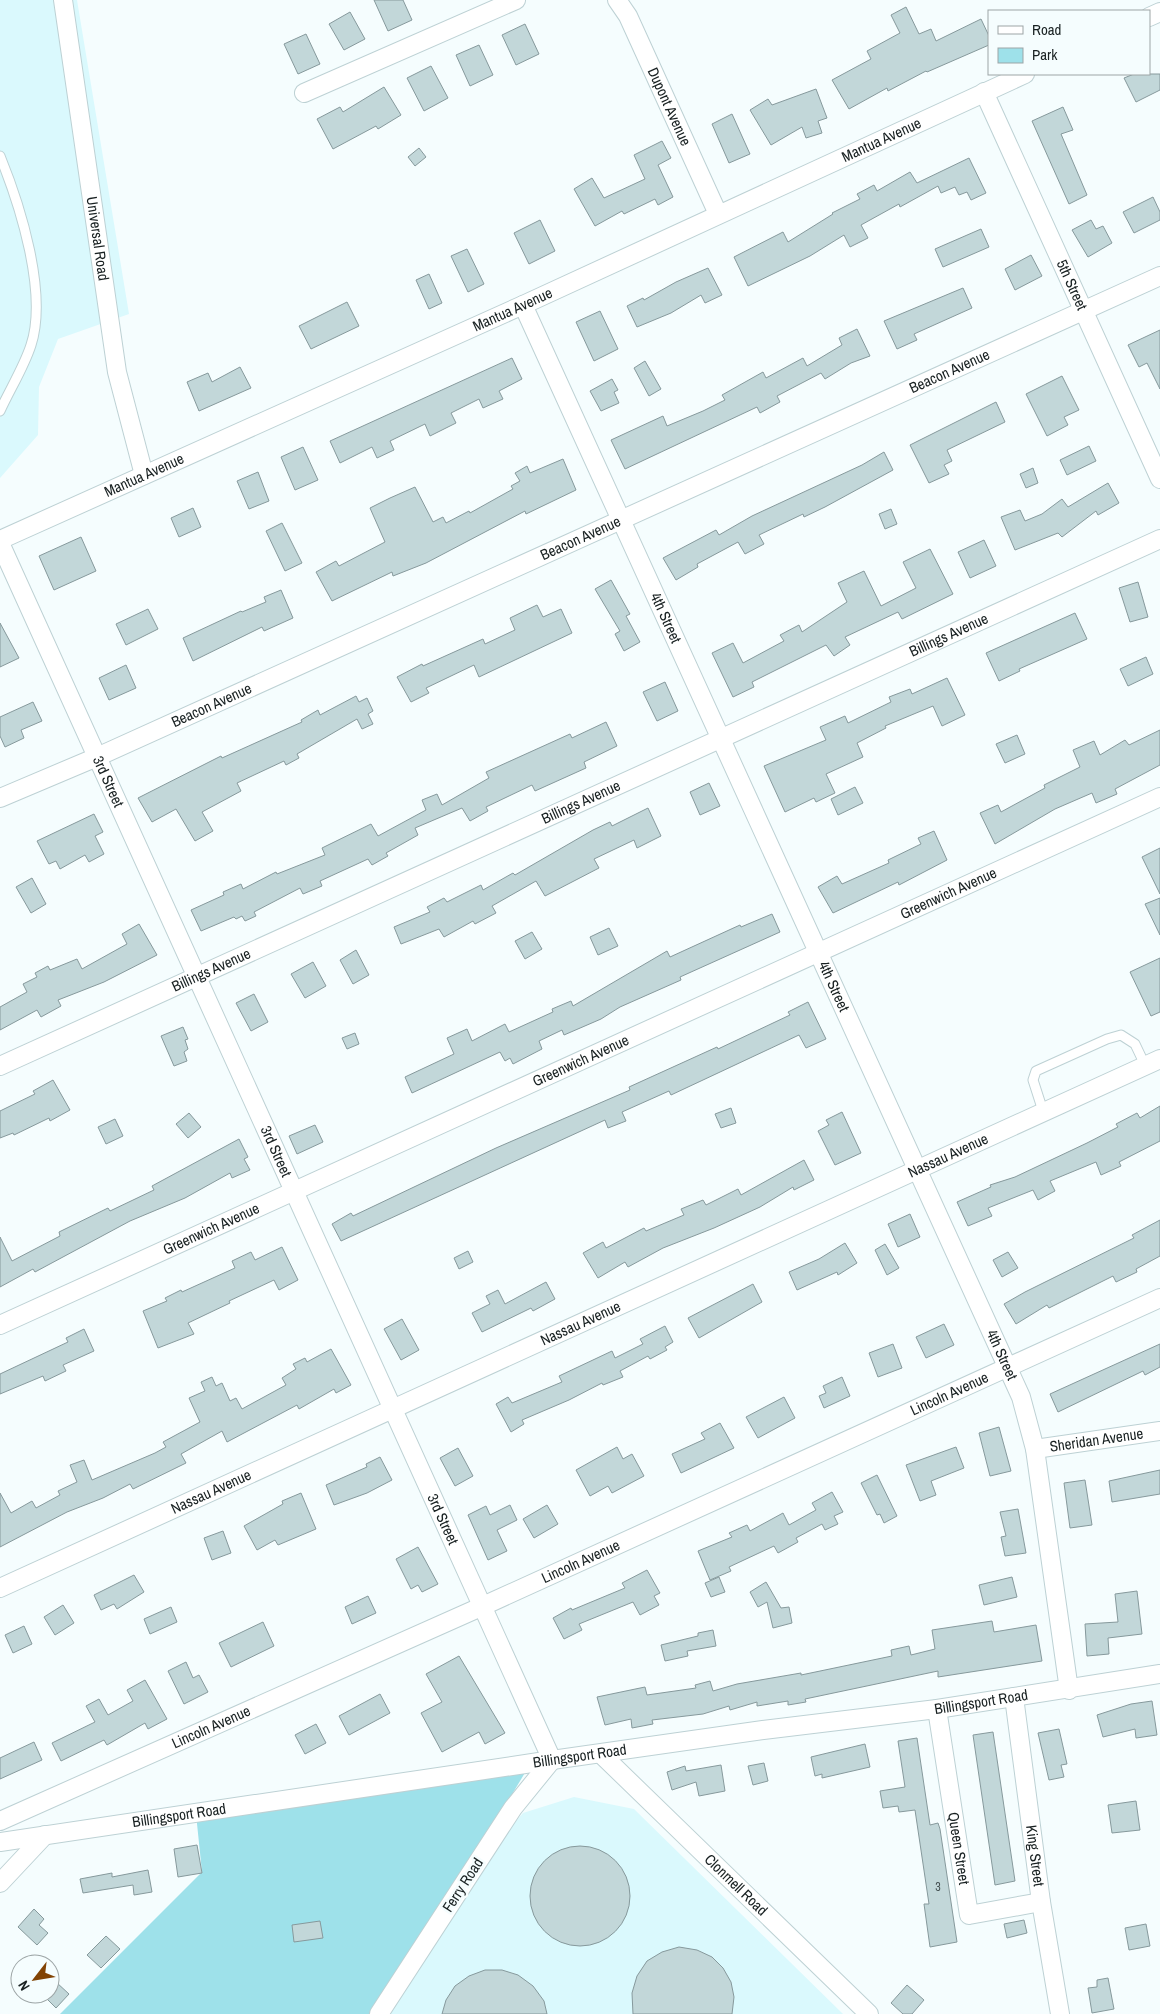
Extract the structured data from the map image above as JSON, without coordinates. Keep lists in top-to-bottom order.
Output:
{
  "streets": {
    "street": [
      "Dupont Avenue",
      "Mantua Avenue",
      "Universal Road",
      "5th Street",
      "Beacon Avenue",
      "4th Street",
      "Billings Avenue",
      "3rd Street",
      "Greenwich Avenue",
      "Nassau Avenue",
      "Lincoln Avenue",
      "Sheridan Avenue",
      "Billingsport Road",
      "Queen Street",
      "King Street",
      "Clonmell Road",
      "Ferry Road"
    ]
  },
  "crossings": [
    ["Dupont Avenue", "Mantua Avenue"],
    ["Mantua Avenue", "Universal Road"],
    ["Mantua Avenue", "5th Street"],
    ["Mantua Avenue", "4th Street"],
    ["Mantua Avenue", "3rd Street"],
    ["5th Street", "Beacon Avenue"],
    ["Beacon Avenue", "4th Street"],
    ["Beacon Avenue", "3rd Street"],
    ["4th Street", "Billings Avenue"],
    ["4th Street", "Greenwich Avenue"],
    ["4th Street", "Nassau Avenue"],
    ["4th Street", "Lincoln Avenue"],
    ["4th Street", "Sheridan Avenue"],
    ["4th Street", "Billingsport Road"],
    ["Billings Avenue", "3rd Street"],
    ["3rd Street", "Greenwich Avenue"],
    ["3rd Street", "Nassau Avenue"],
    ["3rd Street", "Lincoln Avenue"],
    ["3rd Street", "Billingsport Road"],
    ["3rd Street", "Ferry Road"],
    ["Billingsport Road", "Queen Street"],
    ["Billingsport Road", "King Street"],
    ["Billingsport Road", "Clonmell Road"],
    ["Billingsport Road", "Ferry Road"],
    ["Queen Street", "King Street"]
  ],
  "house_numbers": ["3"],
  "legend": ["Road", "Park"],
  "north": "bottom left"
}
